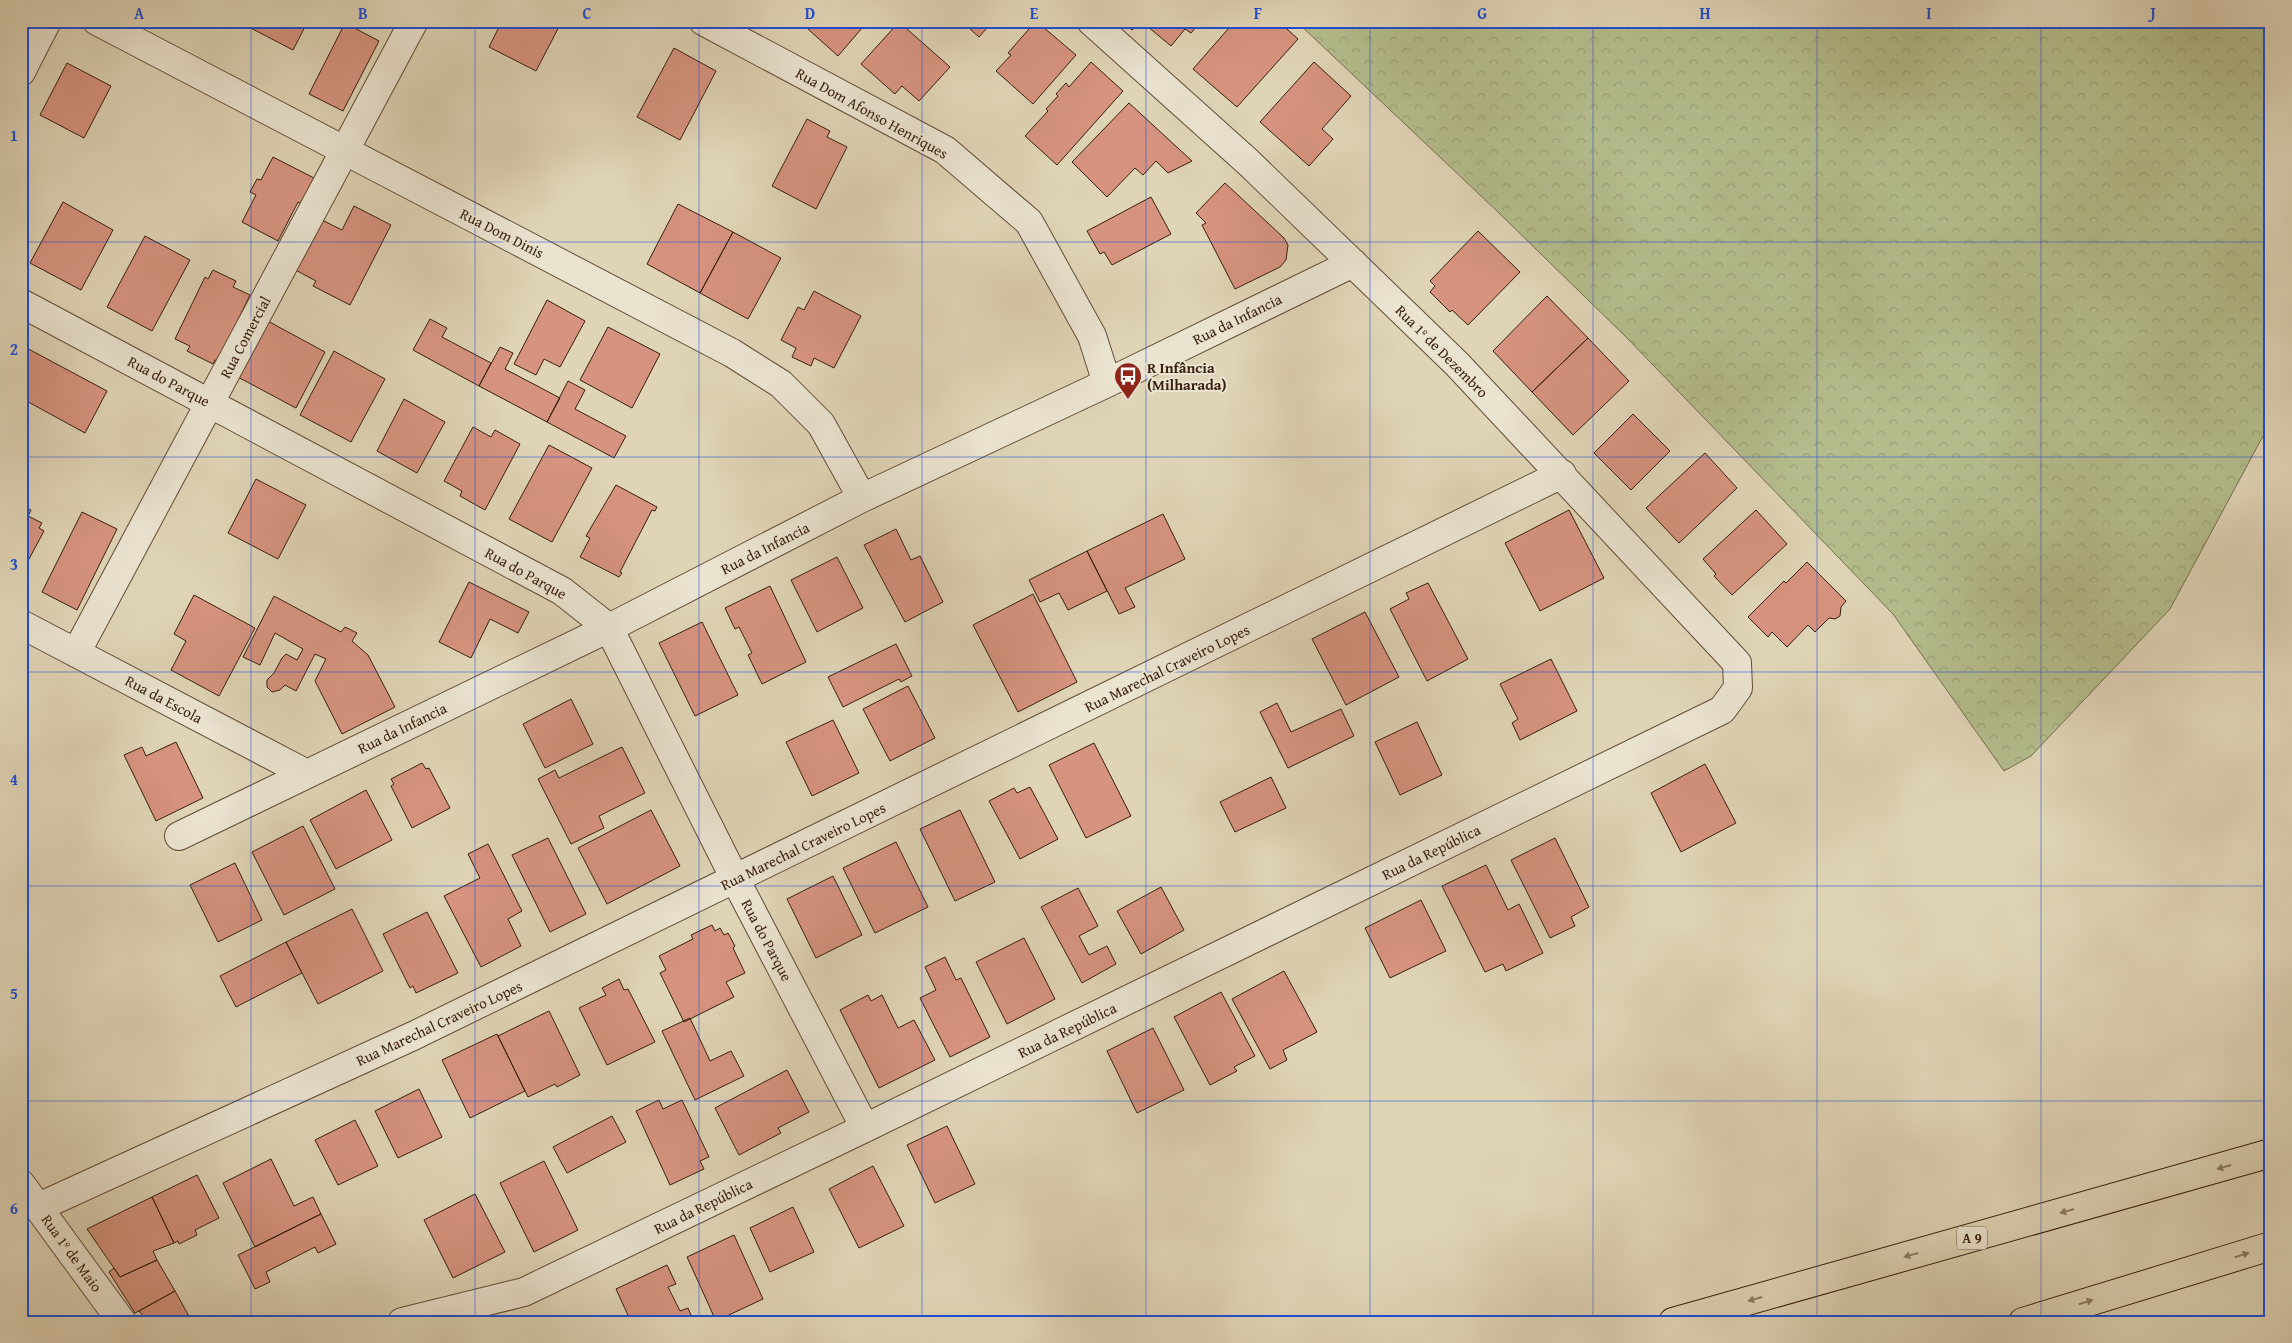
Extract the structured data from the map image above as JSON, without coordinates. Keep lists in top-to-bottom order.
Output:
{
  "streets": {
    "highway": ["A 9"],
    "street": [
      "Rua Dom Afonso Henriques",
      "Rua Dom Dinis",
      "Rua da Infancia",
      "Rua Comercial",
      "Rua 1º de Dezembro",
      "Rua do Parque",
      "Rua Marechal Craveiro Lopes",
      "Rua da Escola",
      "Rua da República",
      "Rua 1º de Maio"
    ]
  },
  "crossings": [
    ["Rua Dom Afonso Henriques", "Rua da Infancia"],
    ["Rua Dom Dinis", "Rua da Infancia"],
    ["Rua Dom Dinis", "Rua Comercial"],
    ["Rua da Infancia", "Rua 1º de Dezembro"],
    ["Rua da Infancia", "Rua do Parque"],
    ["Rua da Infancia", "Rua da Escola"],
    ["Rua Comercial", "Rua do Parque"],
    ["Rua Comercial", "Rua da Escola"],
    ["Rua 1º de Dezembro", "Rua Marechal Craveiro Lopes"],
    ["Rua 1º de Dezembro", "Rua da República"],
    ["Rua do Parque", "Rua Marechal Craveiro Lopes"],
    ["Rua do Parque", "Rua da República"],
    ["Rua Marechal Craveiro Lopes", "Rua 1º de Maio"]
  ],
  "places": {
    "bus stop": ["R Infância (Milharada)"]
  },
  "grid": {
    "columns": [
      "A",
      "B",
      "C",
      "D",
      "E",
      "F",
      "G",
      "H",
      "I",
      "J"
    ],
    "rows": [
      "1",
      "2",
      "3",
      "4",
      "5",
      "6"
    ]
  }
}
